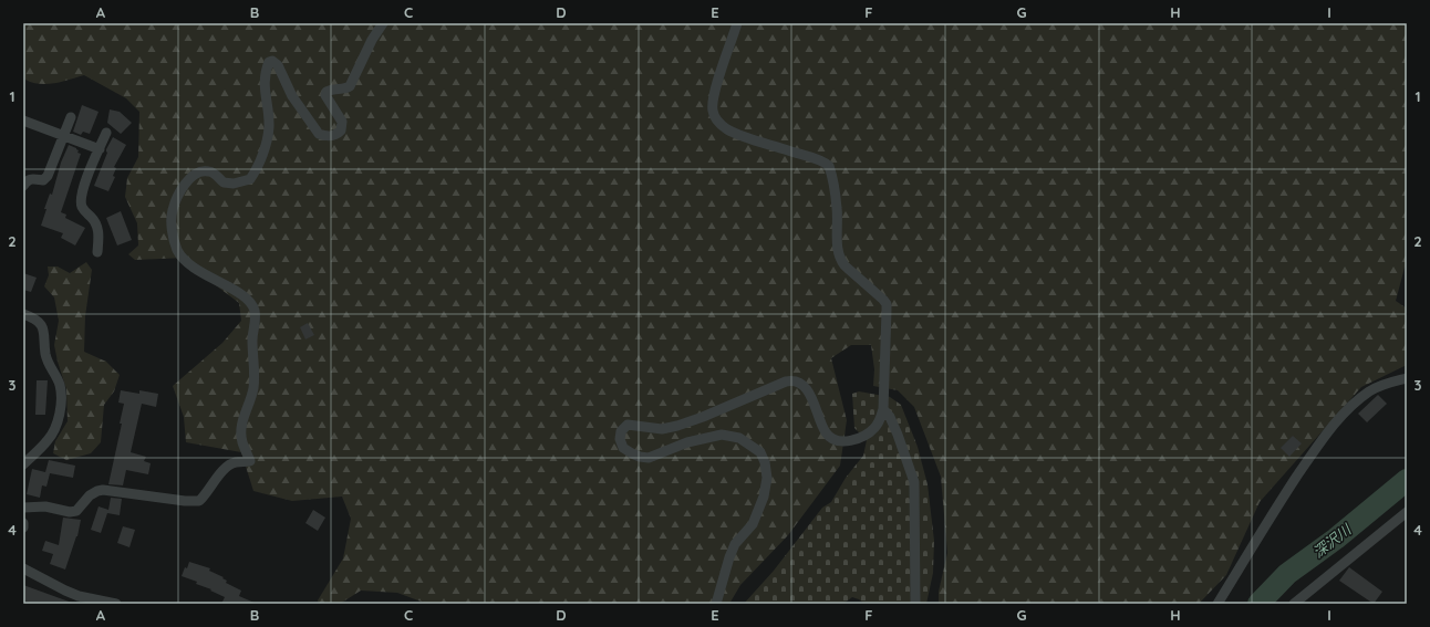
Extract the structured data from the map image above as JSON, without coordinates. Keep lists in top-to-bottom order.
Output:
{
  "water": ["深沢川"],
  "grid": {
    "columns": [
      "A",
      "B",
      "C",
      "D",
      "E",
      "F",
      "G",
      "H",
      "I"
    ],
    "rows": [
      "1",
      "2",
      "3",
      "4"
    ]
  }
}
